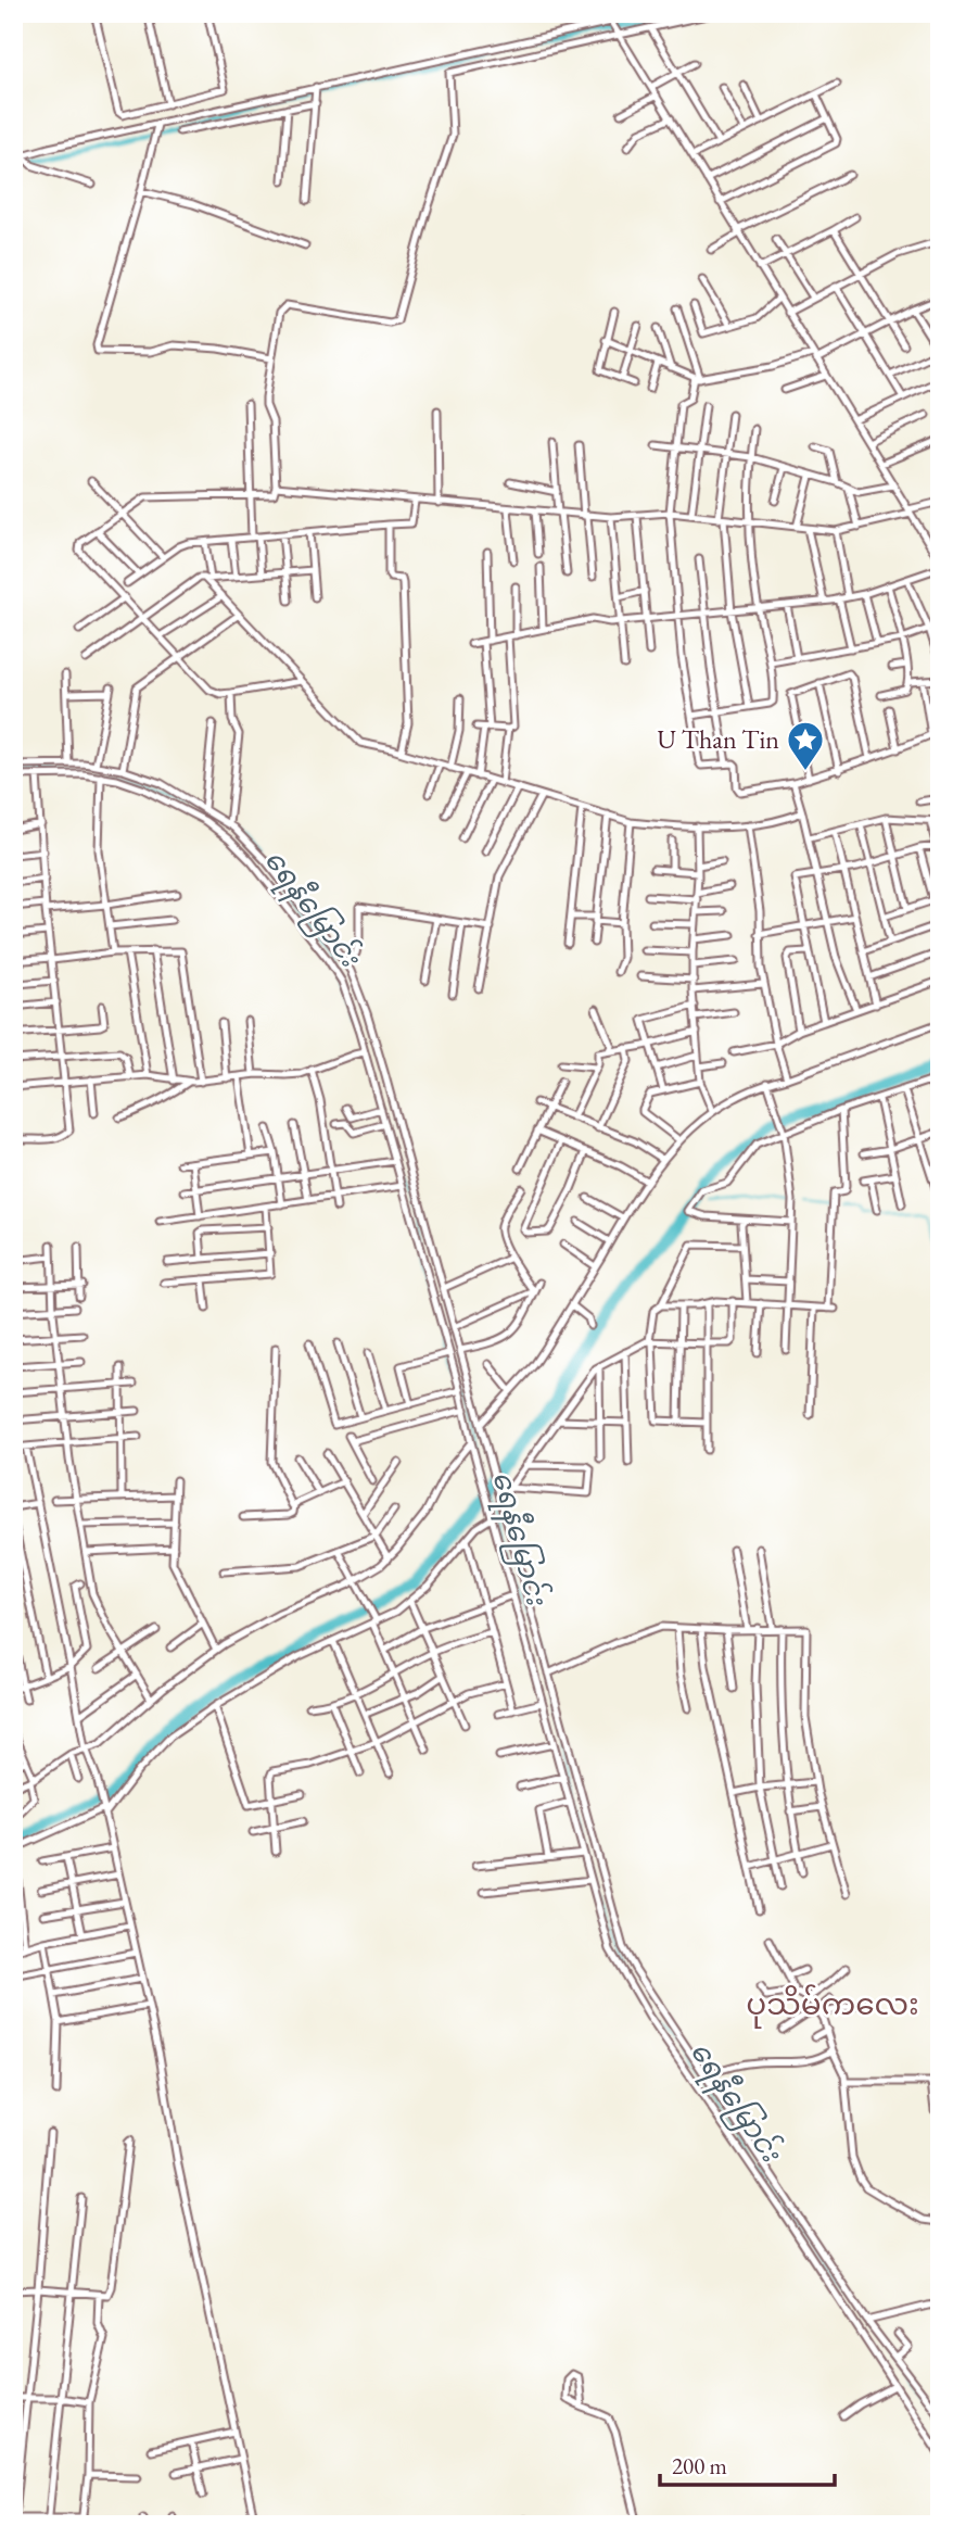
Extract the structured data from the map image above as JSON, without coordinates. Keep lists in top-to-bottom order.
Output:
{
  "districts": ["ပုသိမ်ကလေး"],
  "water": ["ရေနီမြောင်း"],
  "places": {
    "place": ["U Than Tin"]
  },
  "scale_bar": "200 m"
}
